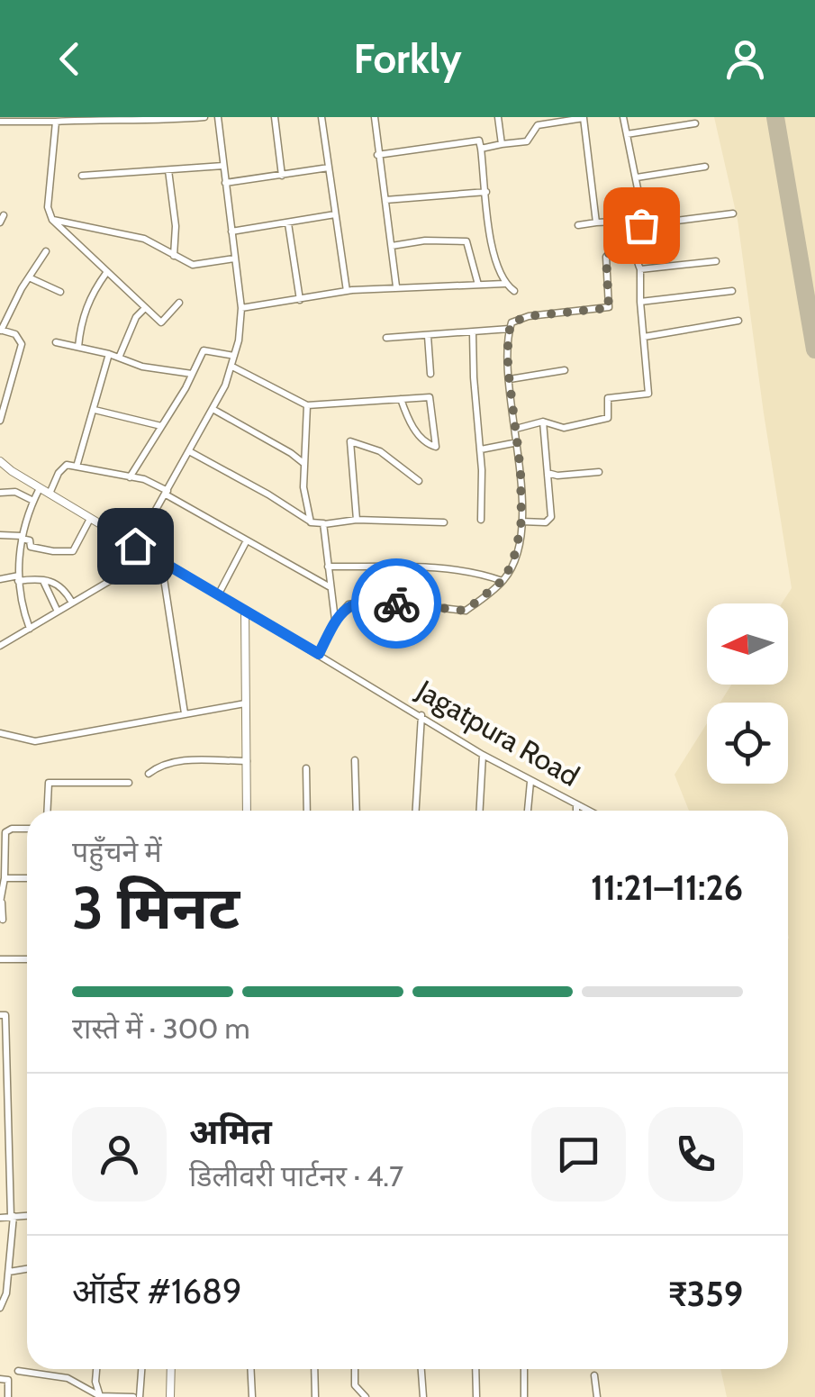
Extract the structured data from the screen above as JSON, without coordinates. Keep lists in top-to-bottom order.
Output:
{
  "streets": {
    "street": ["Jagatpura Road"]
  },
  "north": "left",
  "page": {
    "header": "Forkly",
    "heading": ["3 मिनट", "पहुँचने में", "11:21–11:26"],
    "panel": [
      "अमित",
      "डिलीवरी पार्टनर · 4.7",
      "ऑर्डर #1689",
      "₹359"
    ],
    "bar": "रास्ते में · 300 m"
  }
}
